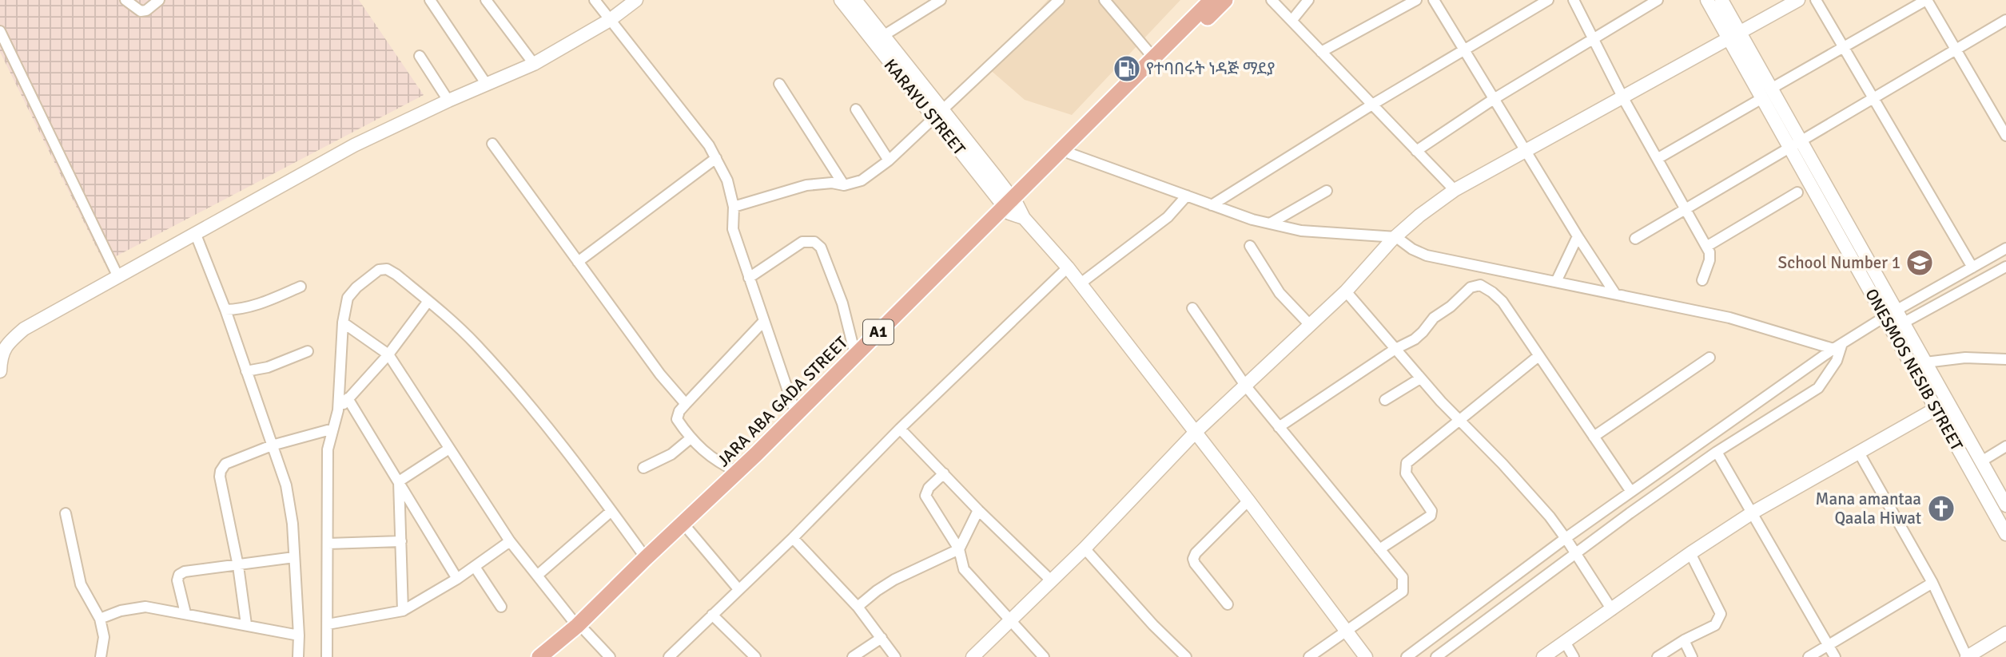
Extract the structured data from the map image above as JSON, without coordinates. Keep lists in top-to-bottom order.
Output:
{
  "streets": {
    "main road": ["A1", "JARA ABA GADA STREET"],
    "street": ["KARAYU STREET", "ONESMOS NESIB STREET"]
  },
  "crossings": [
    ["KARAYU STREET", "JARA ABA GADA STREET"]
  ],
  "places": {
    "fuel station": ["የተባበሩት ነዳጅ ማደያ"],
    "school or university": ["School Number 1"],
    "church": ["Mana amantaa Qaala Hiwat"]
  }
}
